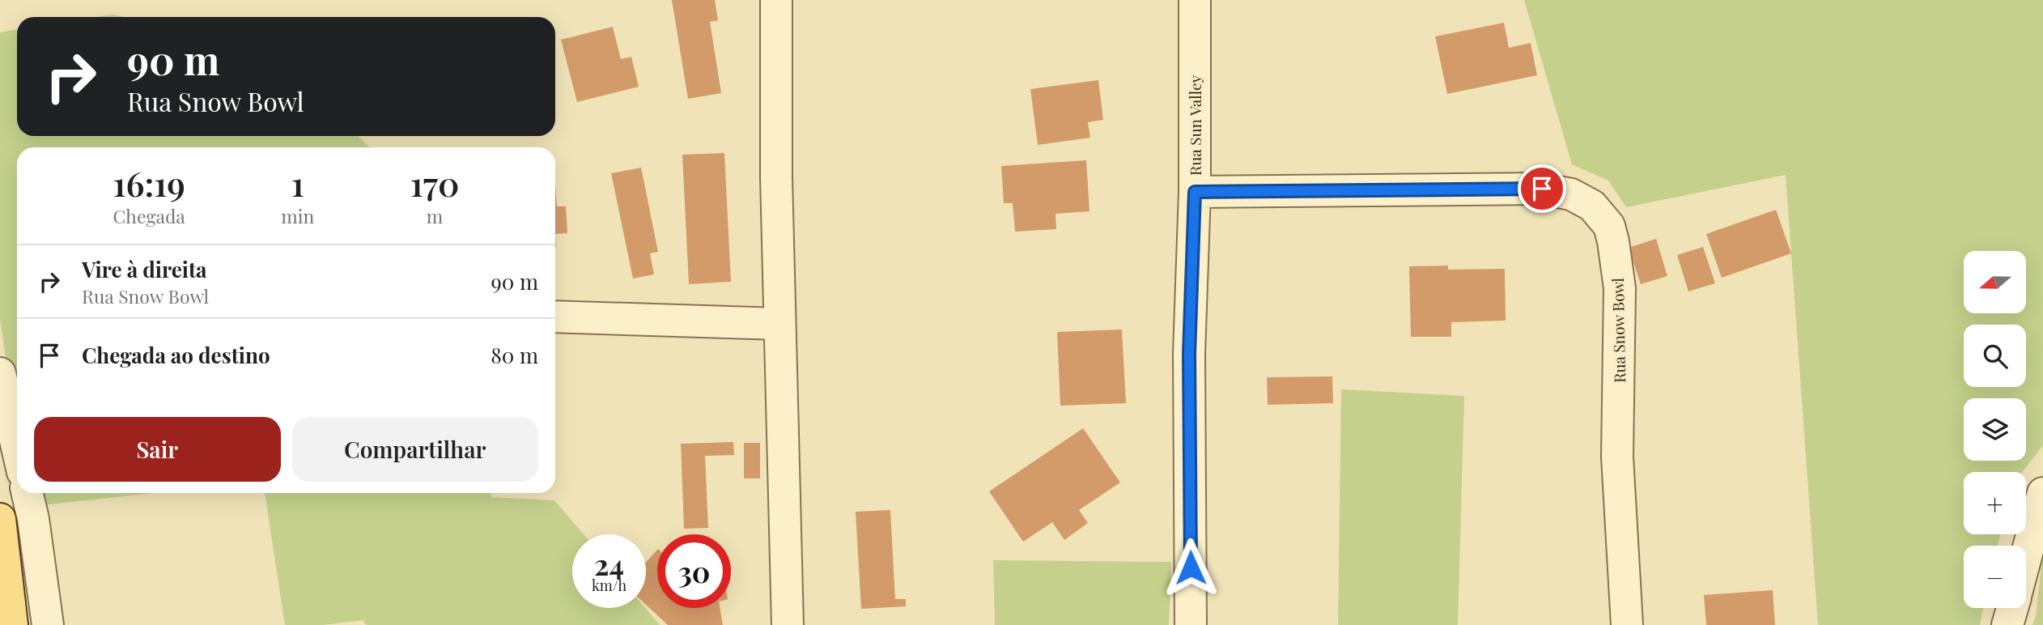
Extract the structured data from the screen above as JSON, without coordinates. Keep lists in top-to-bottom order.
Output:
{
  "streets": {
    "street": ["Rua Sun Valley", "Rua Snow Bowl"]
  },
  "crossings": [
    ["Rua Sun Valley", "Rua Snow Bowl"]
  ],
  "north": "left",
  "page": {
    "turn": ["90 m", "Rua Snow Bowl"],
    "eta": [
      "16:19",
      "Chegada",
      "1",
      "min",
      "170",
      "m"
    ],
    "list": [
      {
        "name": "Vire à direita",
        "note": "Rua Snow Bowl",
        "value": "90 m"
      },
      {
        "name": "Chegada ao destino",
        "value": "80 m"
      }
    ],
    "map_buttons": ["+", "−"],
    "buttons": ["Sair", "Compartilhar"],
    "speed": "24 km/h",
    "limit": "30"
  }
}
